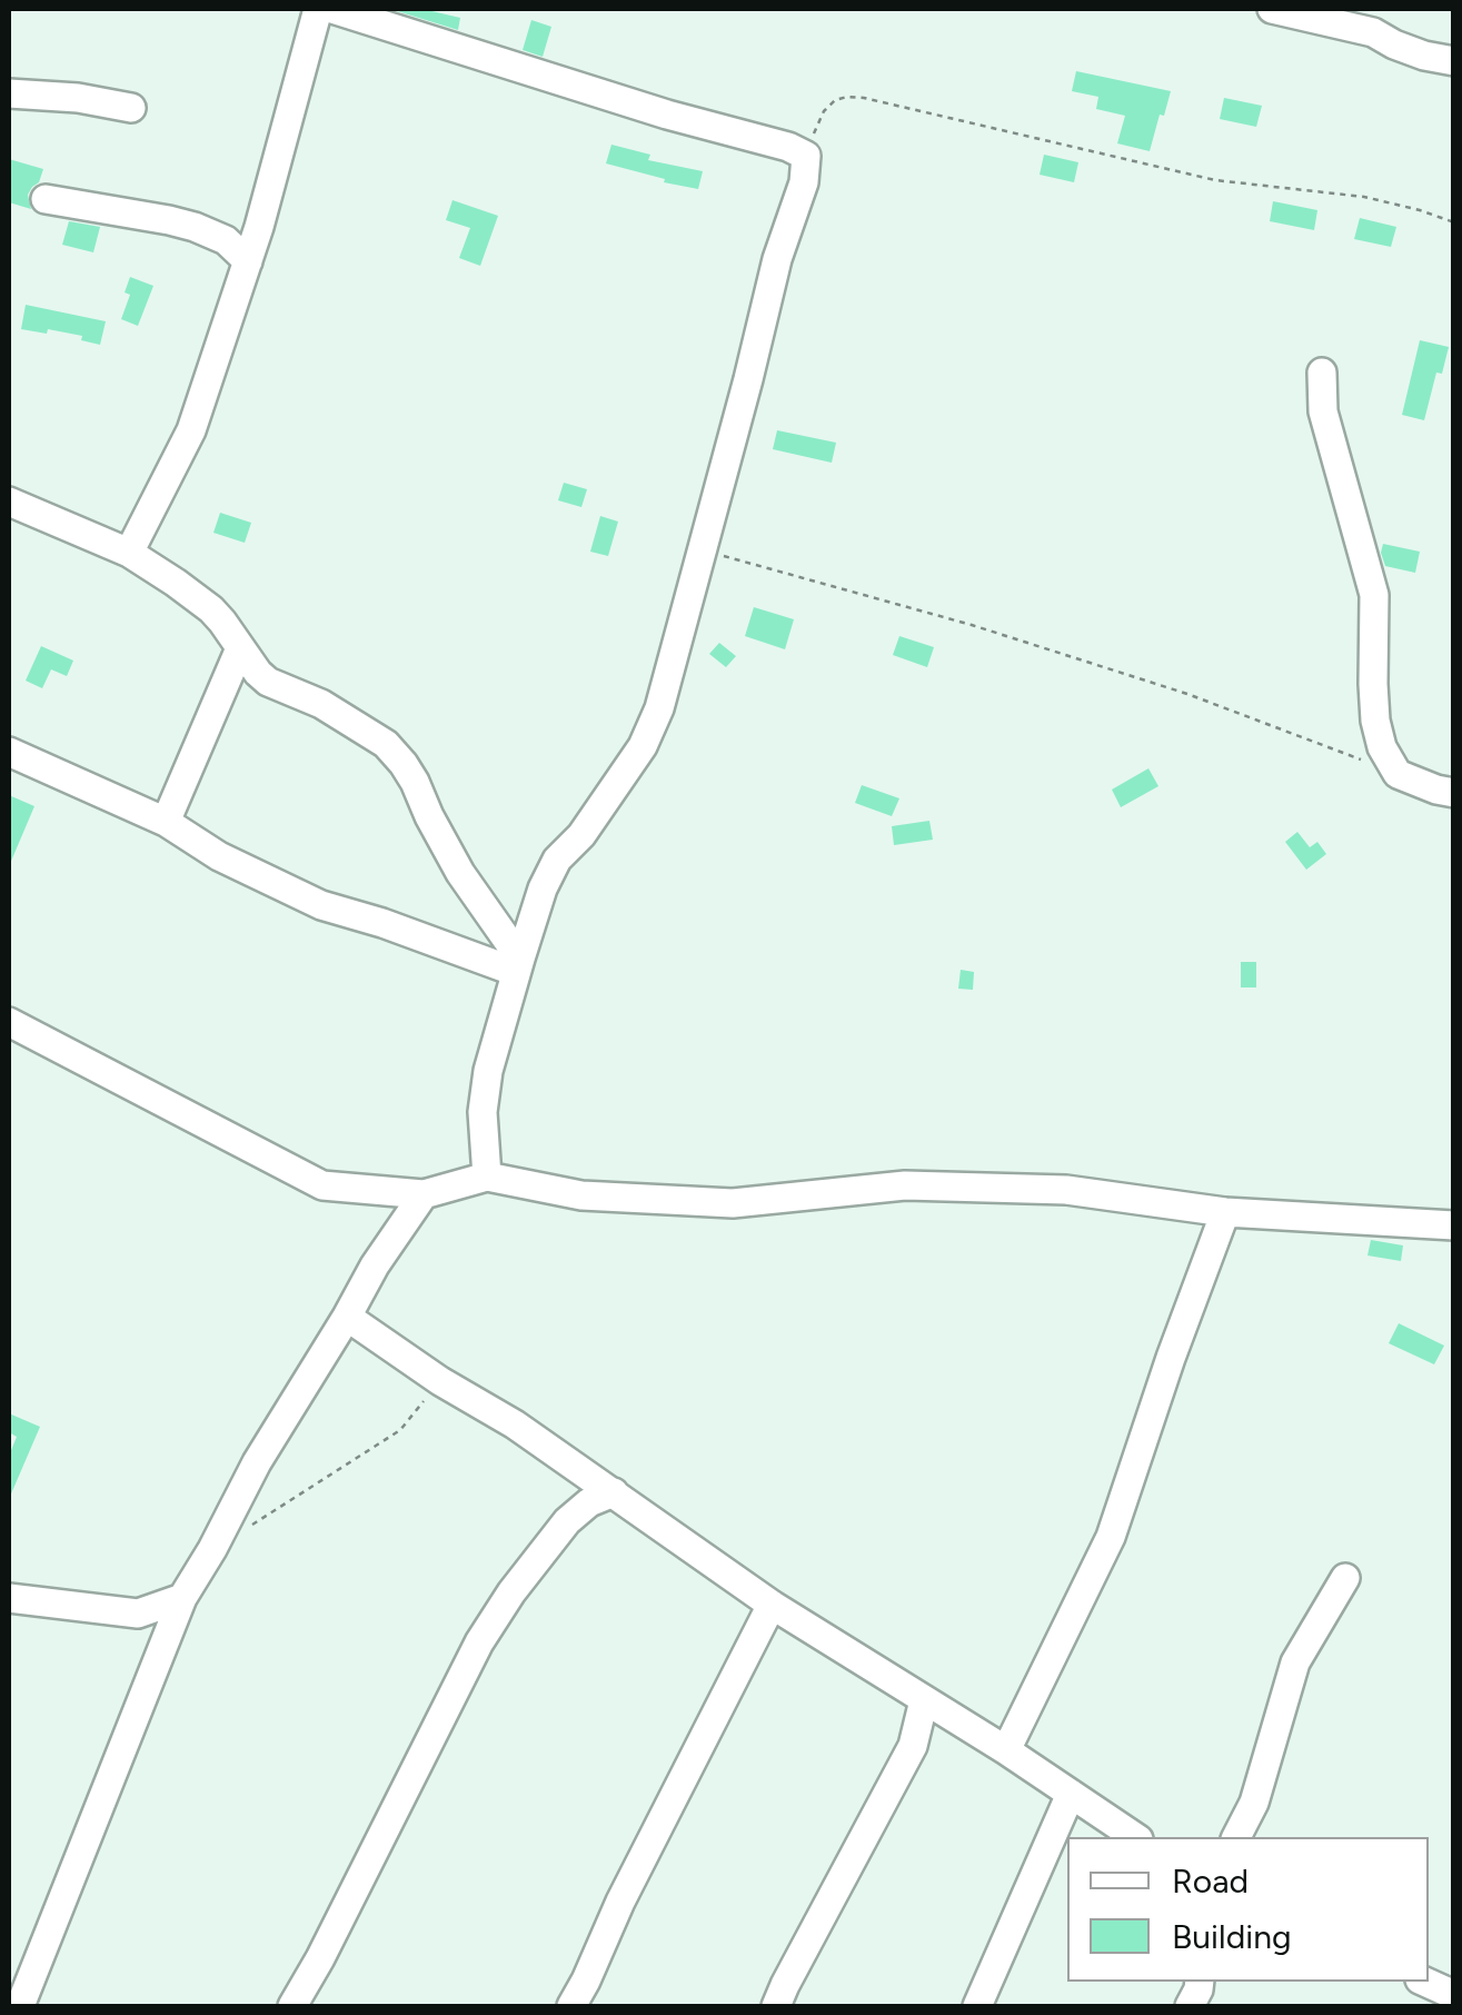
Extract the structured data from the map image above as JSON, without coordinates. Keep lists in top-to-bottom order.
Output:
{
  "legend": ["Road", "Building"]
}
